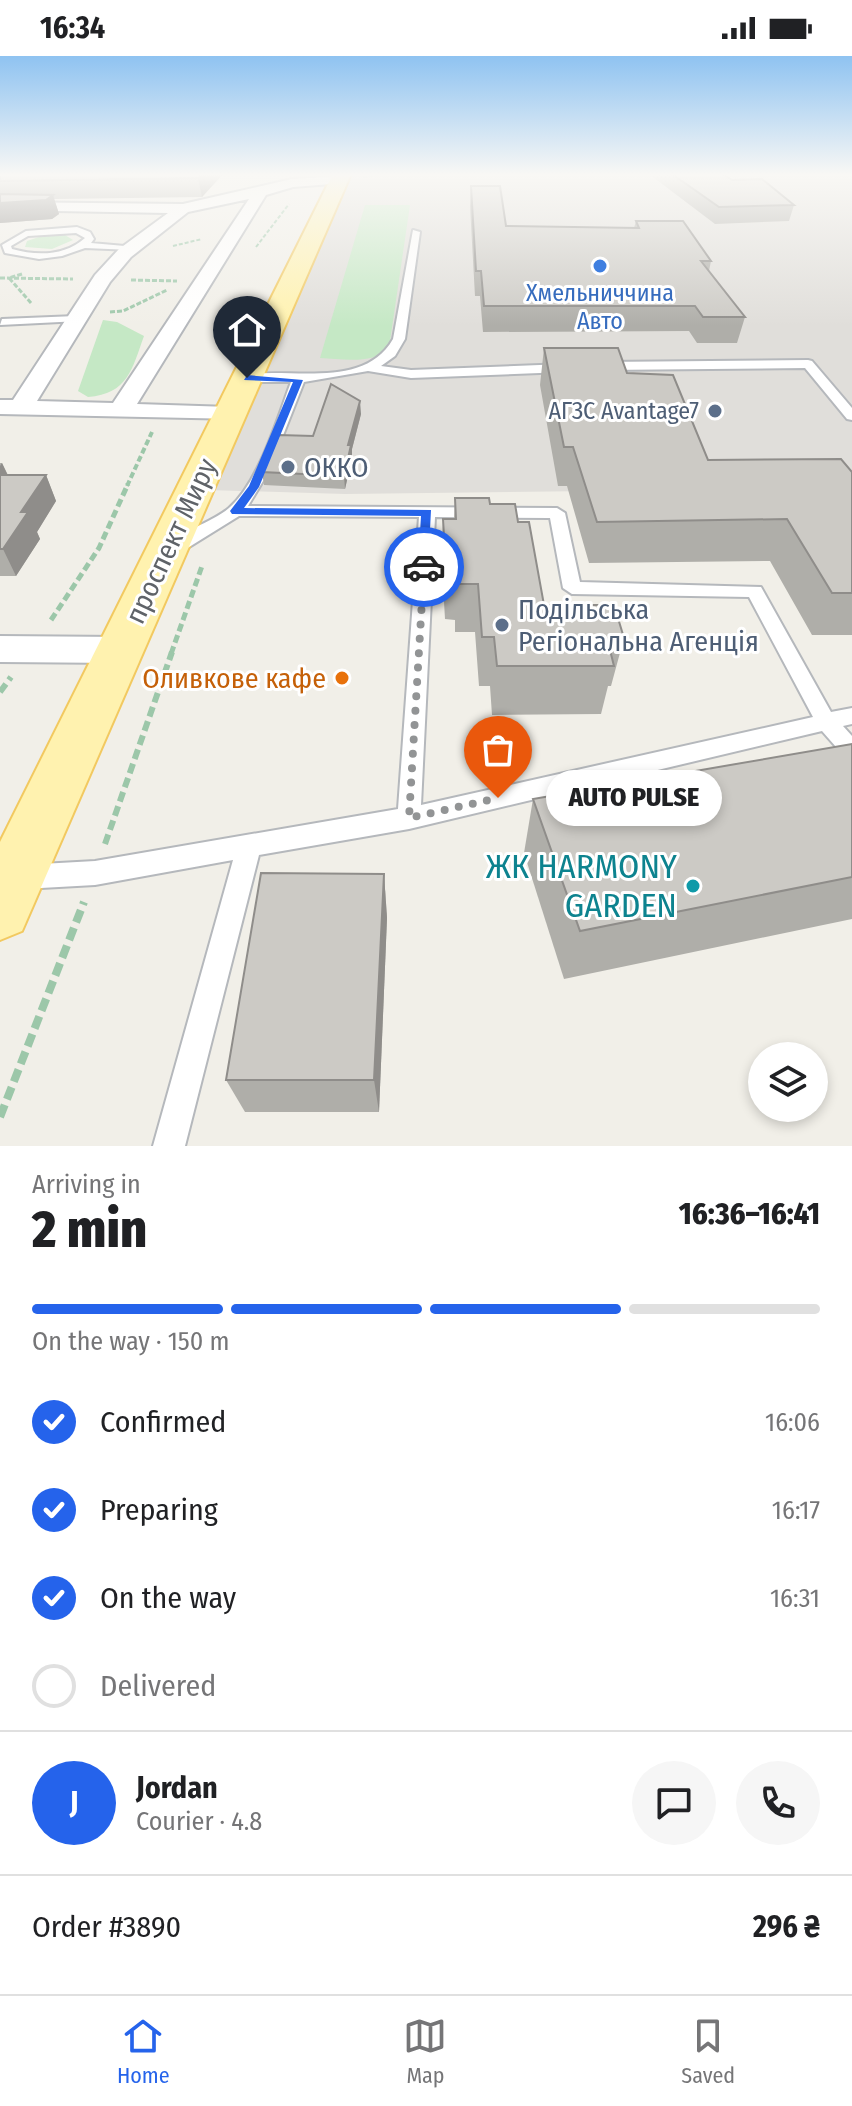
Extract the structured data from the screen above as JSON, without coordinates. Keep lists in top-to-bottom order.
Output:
{
  "streets": {
    "main road": ["проспект Миру"]
  },
  "places": [
    "Хмельниччина Авто",
    "АГЗС Avantage7",
    "ОККО",
    "Подільська Регіональна Агенція",
    "Оливкове кафе",
    "AUTO PULSE",
    "ЖК HARMONY GARDEN"
  ],
  "page": {
    "status": "16:34",
    "bubble": "AUTO PULSE",
    "heading": ["2 min", "Arriving in", "16:36–16:41"],
    "panel": [
      "Jordan",
      "Courier · 4.8",
      "Order #3890",
      "296 ₴"
    ],
    "bar": "On the way · 150 m",
    "list": [
      ["Confirmed", "16:06"],
      ["Preparing", "16:17"],
      ["On the way", "16:31"],
      "Delivered"
    ],
    "round": "J",
    "tabs": ["Home", "Map", "Saved"]
  }
}
